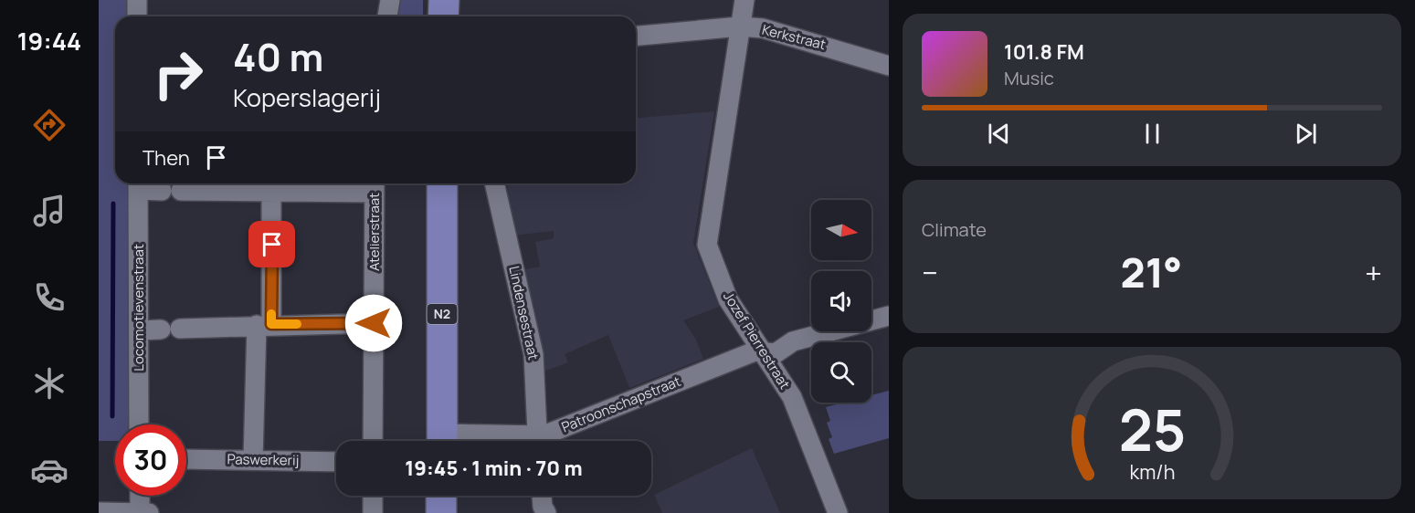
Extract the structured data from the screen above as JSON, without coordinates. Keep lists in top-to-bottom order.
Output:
{
  "streets": {
    "main road": ["N2"],
    "street": [
      "Kerkstraat",
      "Atelierstraat",
      "Locomotievenstraat",
      "Lindensestraat",
      "Jozef Pierrestraat",
      "Patroonschapstraat",
      "Paswerkerij"
    ]
  },
  "crossings": [
    ["Kerkstraat", "Jozef Pierrestraat"],
    ["Jozef Pierrestraat", "Patroonschapstraat"]
  ],
  "north": "right",
  "page": {
    "tabs": "19:44",
    "turn": ["40 m", "Koperslagerij"],
    "song": ["101.8 FM", "Music"],
    "then": "Then",
    "tile": "Climate",
    "heat": ["−", "21°", "+"],
    "limit": "30",
    "trip": "19:45 · 1 min · 70 m",
    "gauge": ["25", "km/h"]
  }
}
